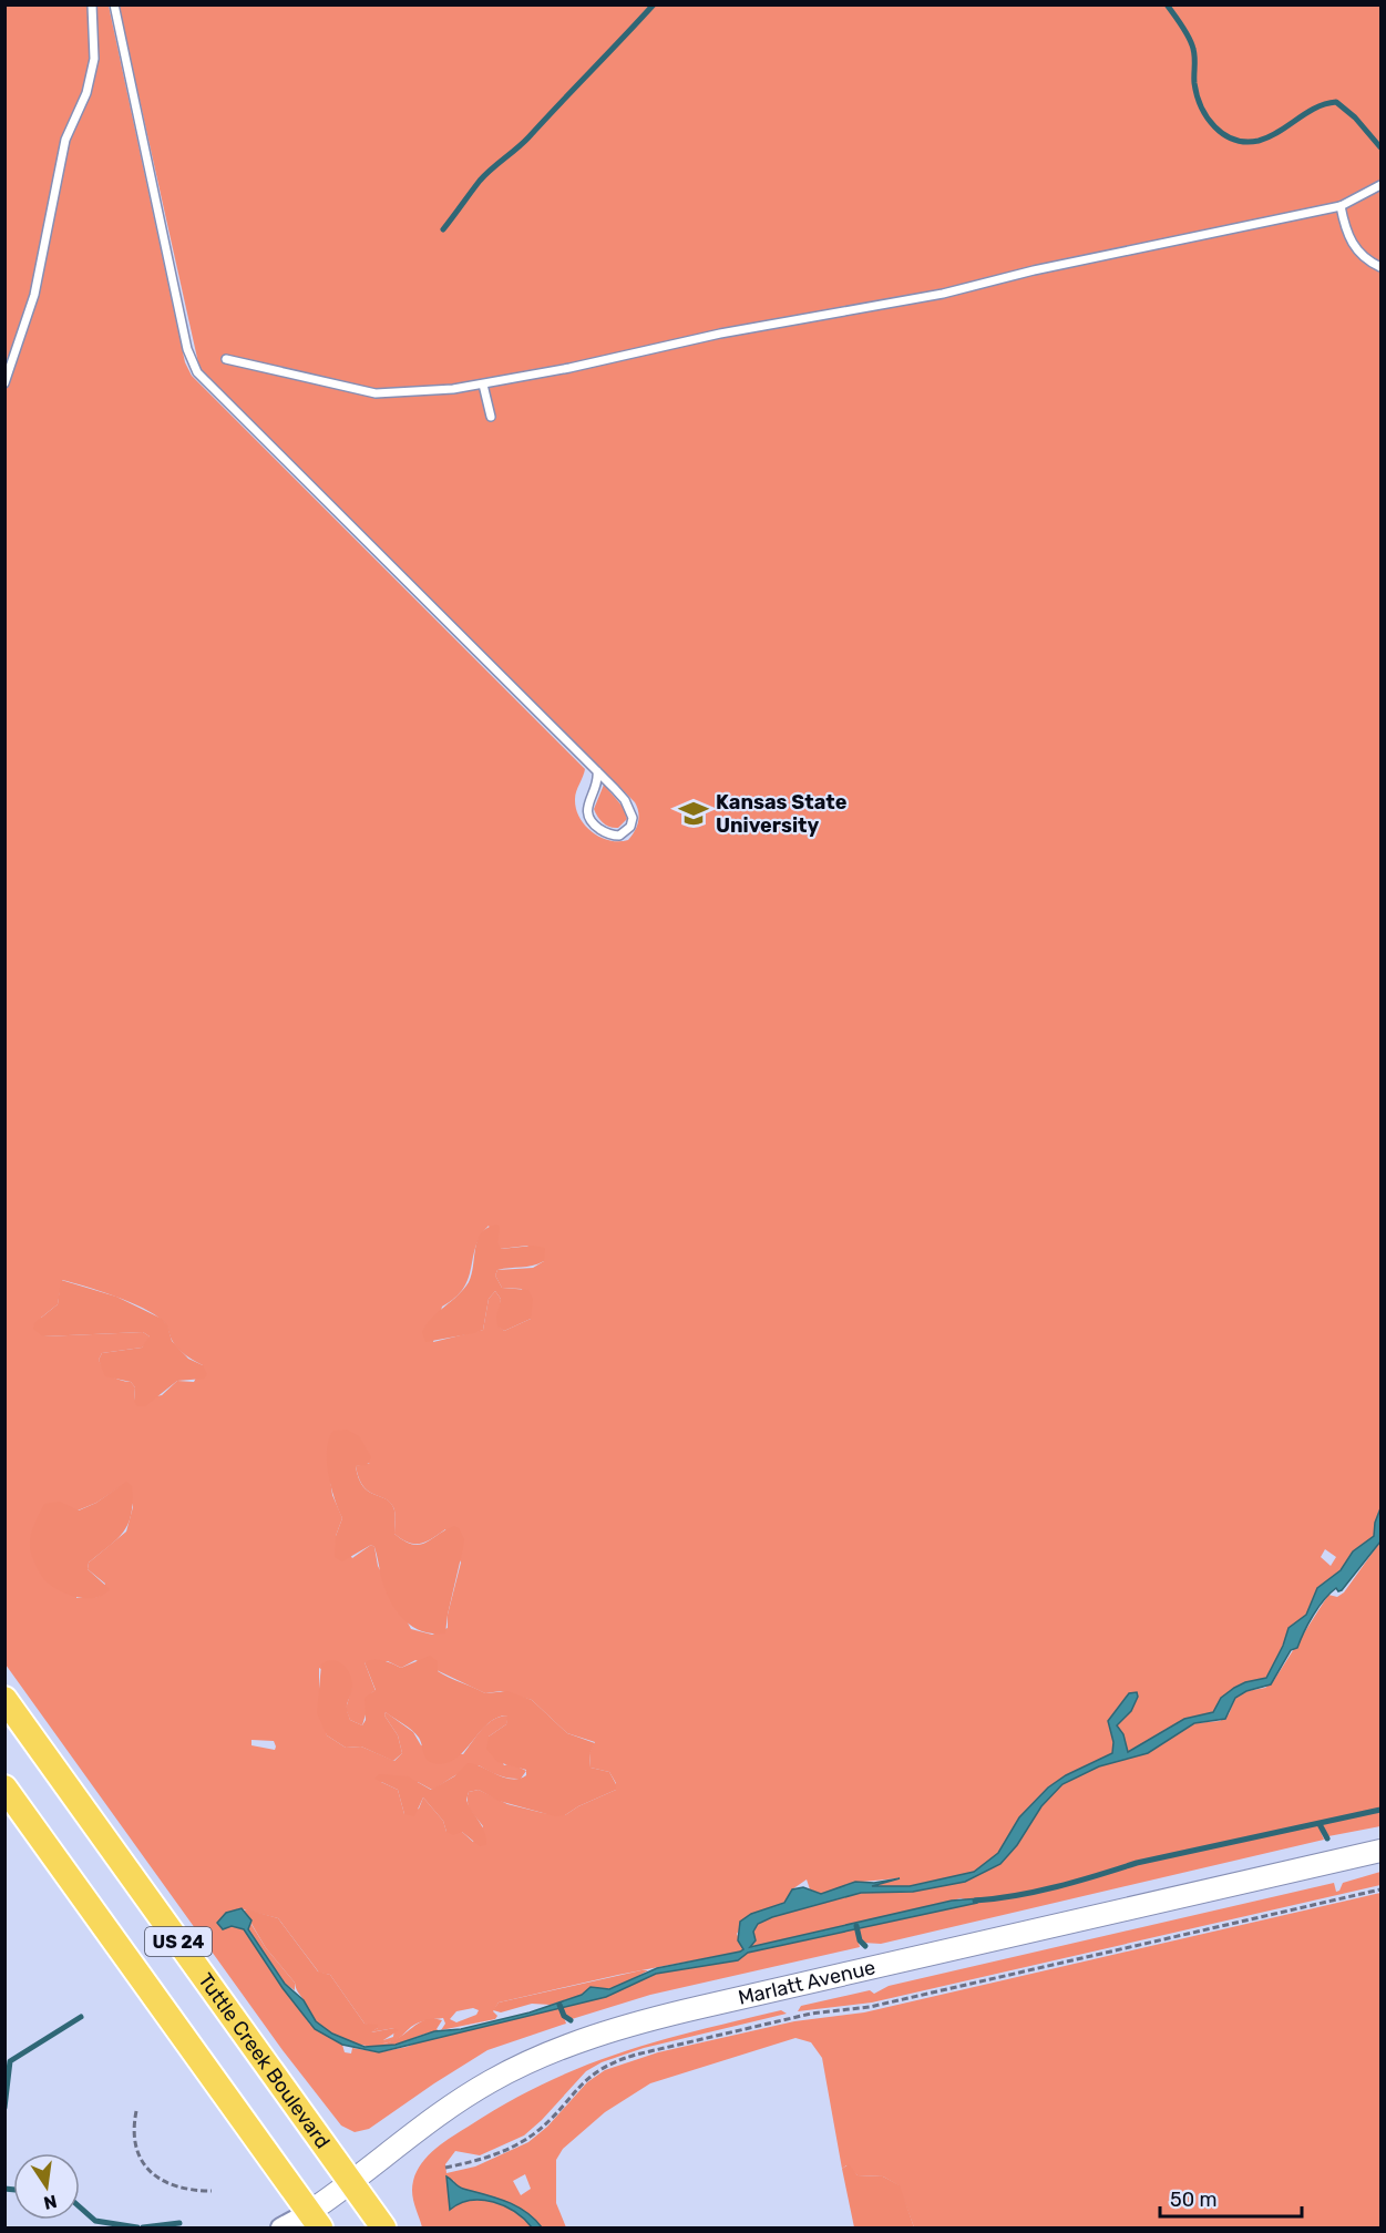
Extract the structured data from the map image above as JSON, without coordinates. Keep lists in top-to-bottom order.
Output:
{
  "streets": {
    "highway": ["US 24", "Tuttle Creek Boulevard"],
    "main road": ["Marlatt Avenue"]
  },
  "crossings": [
    ["US 24", "Marlatt Avenue"],
    ["Marlatt Avenue", "Tuttle Creek Boulevard"]
  ],
  "places": {
    "school or university": ["Kansas State University"]
  },
  "scale_bar": "50 m",
  "north": "bottom"
}
